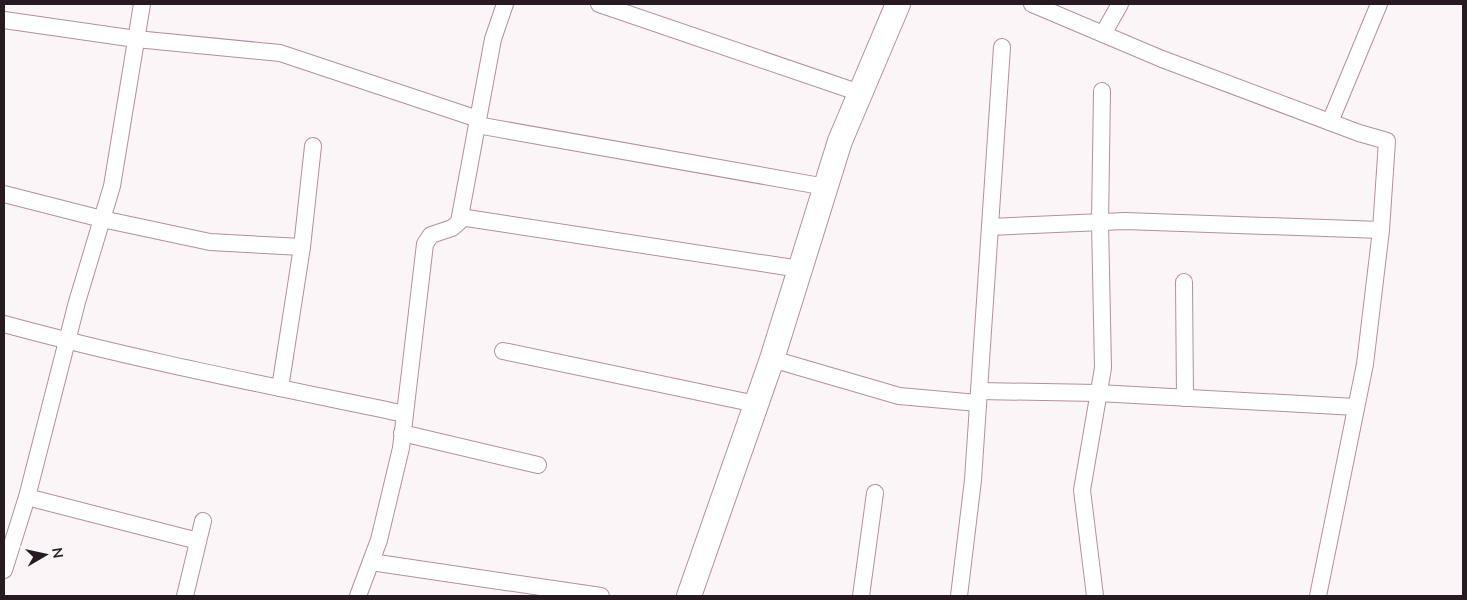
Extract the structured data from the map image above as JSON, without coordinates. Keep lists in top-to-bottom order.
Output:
{
  "north": "right"
}
